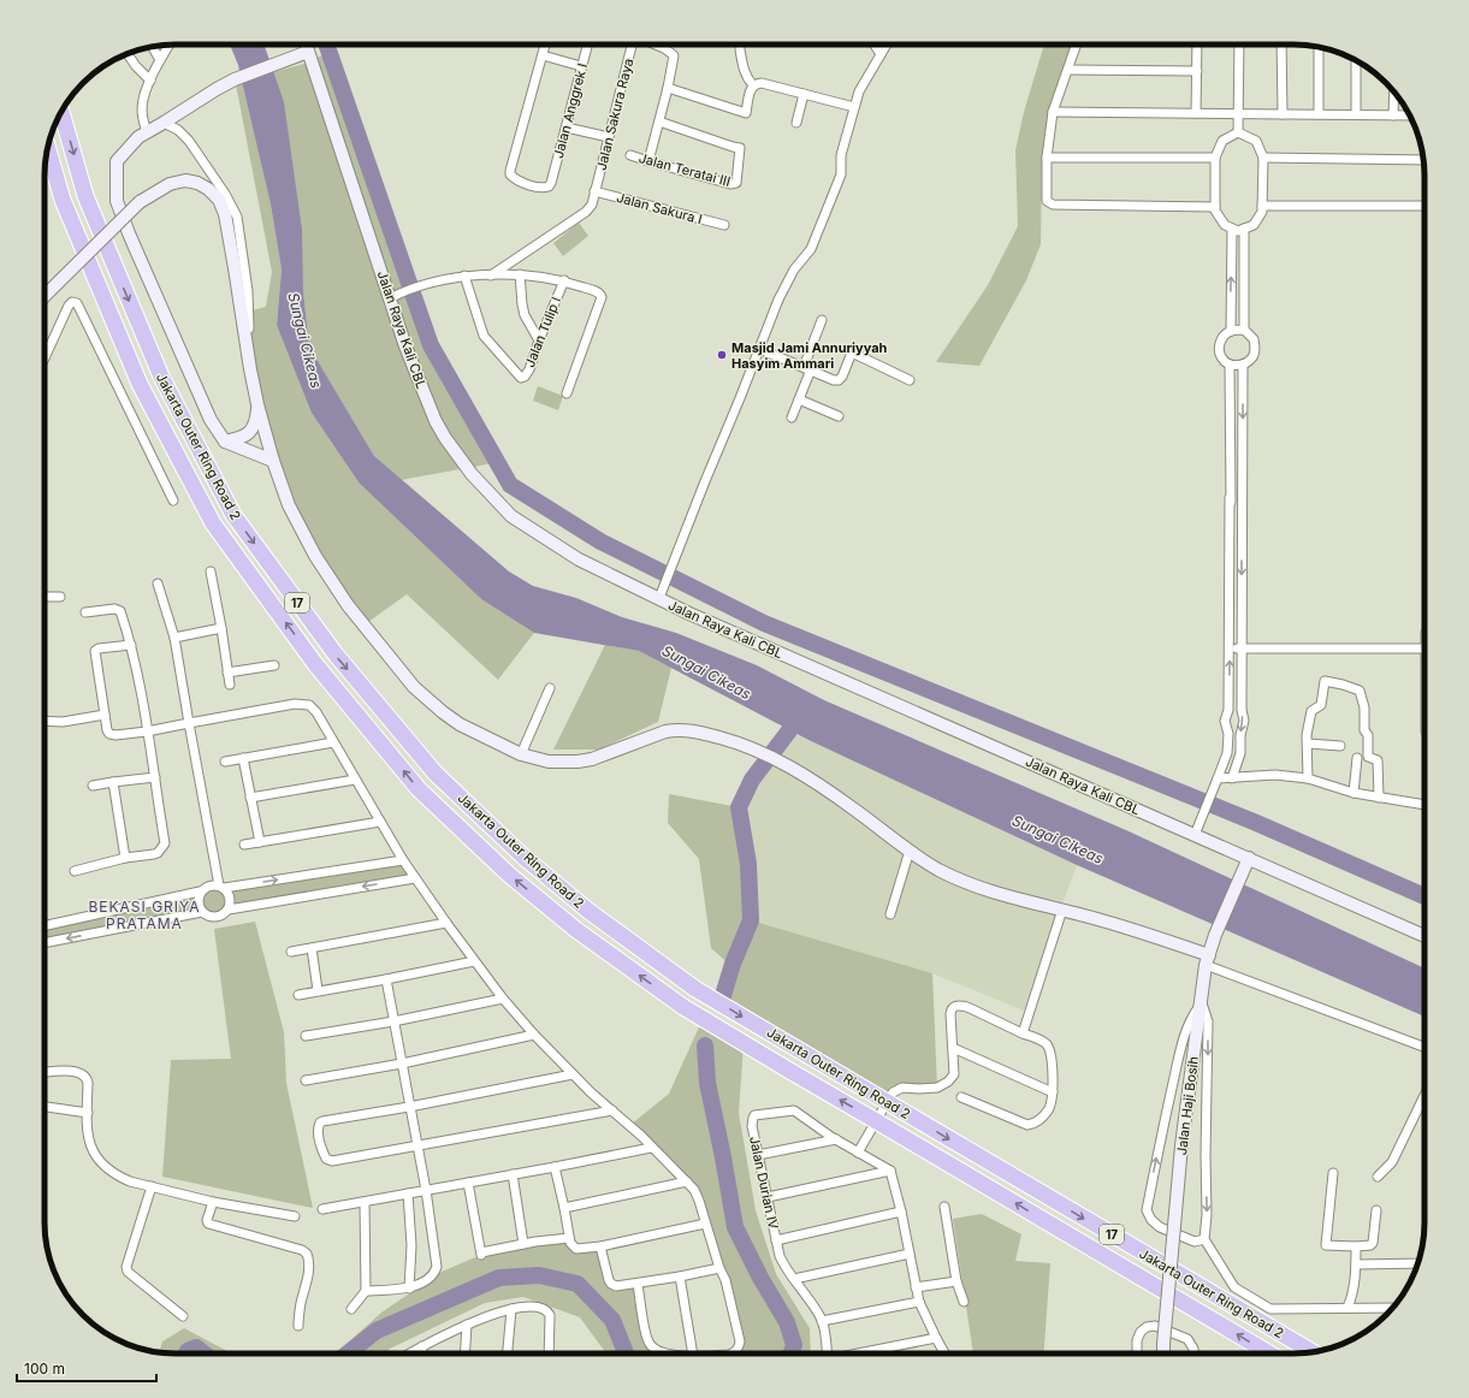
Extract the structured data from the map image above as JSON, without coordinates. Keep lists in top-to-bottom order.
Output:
{
  "streets": {
    "highway": ["Jakarta Outer Ring Road 2", "17"],
    "street": [
      "Jalan Anggrek I",
      "Jalan Sakura Raya",
      "Jalan Teratai III",
      "Jalan Sakura I",
      "Jalan Raya Kali CBL",
      "Jalan Tulip I",
      "Jalan Haji Bosih",
      "Jalan Durian IV"
    ]
  },
  "crossings": [
    ["Jalan Sakura Raya", "Jalan Sakura I"],
    ["Jalan Raya Kali CBL", "Jalan Haji Bosih"]
  ],
  "districts": ["BEKASI GRIYA PRATAMA"],
  "water": ["Sungai Cikeas"],
  "places": ["Masjid Jami Annuriyyah Hasyim Ammari"],
  "scale_bar": "100 m"
}
